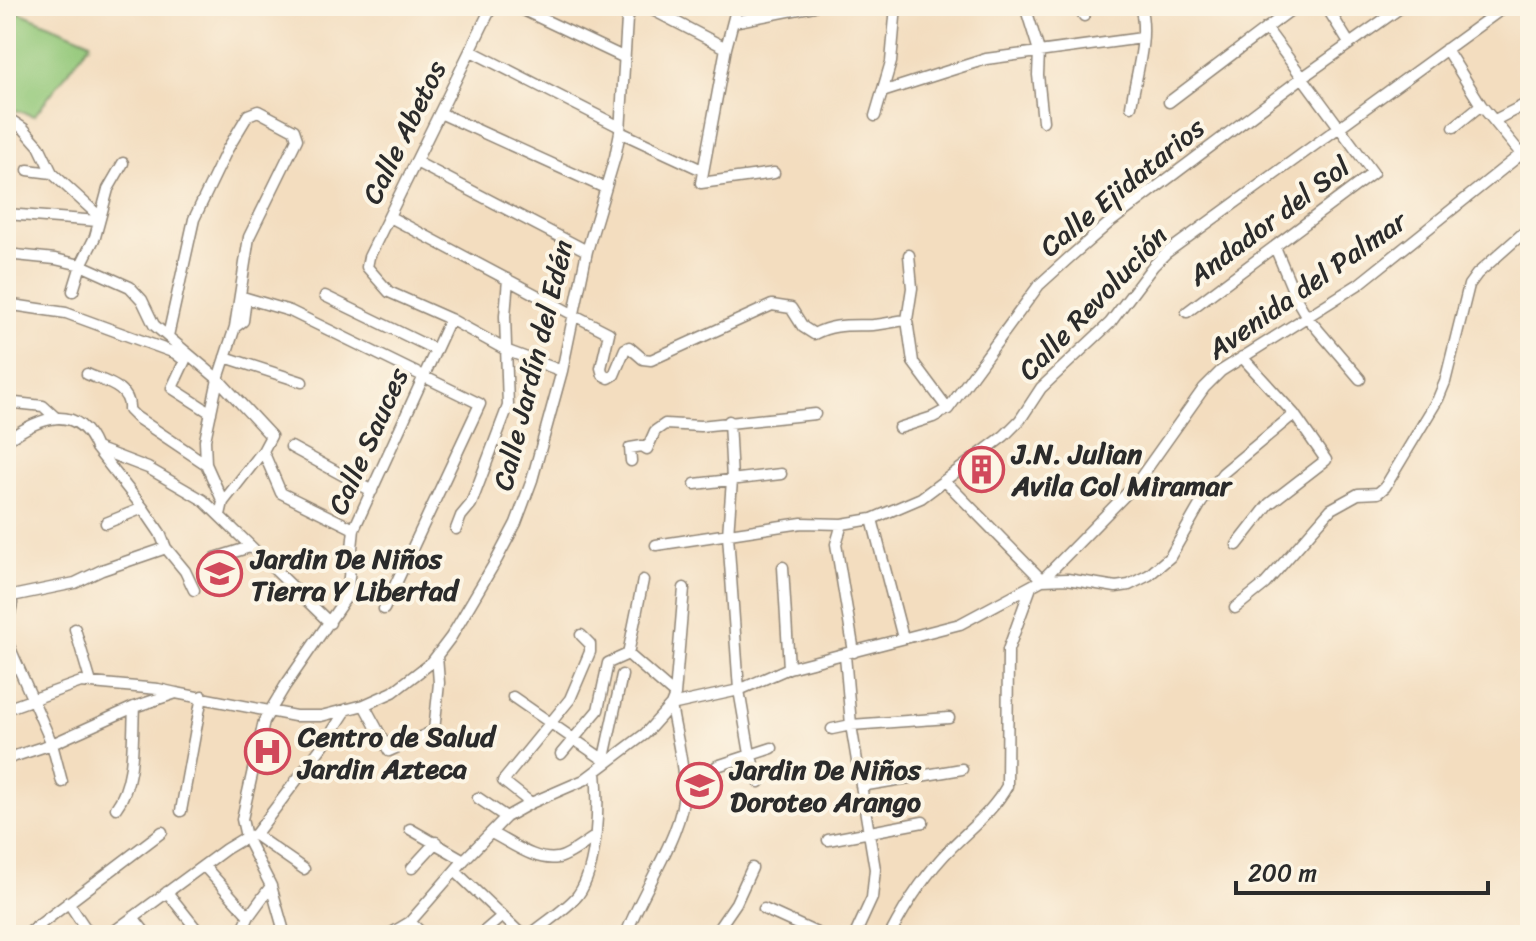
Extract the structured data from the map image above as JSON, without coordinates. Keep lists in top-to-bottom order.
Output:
{
  "streets": {
    "street": [
      "Calle Abetos",
      "Calle Ejidatarios",
      "Andador del Sol",
      "Avenida del Palmar",
      "Calle Revolución",
      "Calle Jardín del Edén",
      "Calle Sauces"
    ]
  },
  "crossings": [
    ["Calle Abetos", "Calle Sauces"],
    ["Andador del Sol", "Calle Revolución"],
    ["Calle Jardín del Edén", "Calle Sauces"]
  ],
  "places": {
    "building": ["J.N. Julian Avila Col Miramar"],
    "school or university": ["Jardin De Niños Tierra Y Libertad", "Jardin De Niños Doroteo Arango"],
    "hospital": ["Centro de Salud Jardin Azteca"]
  },
  "scale_bar": "200 m"
}
